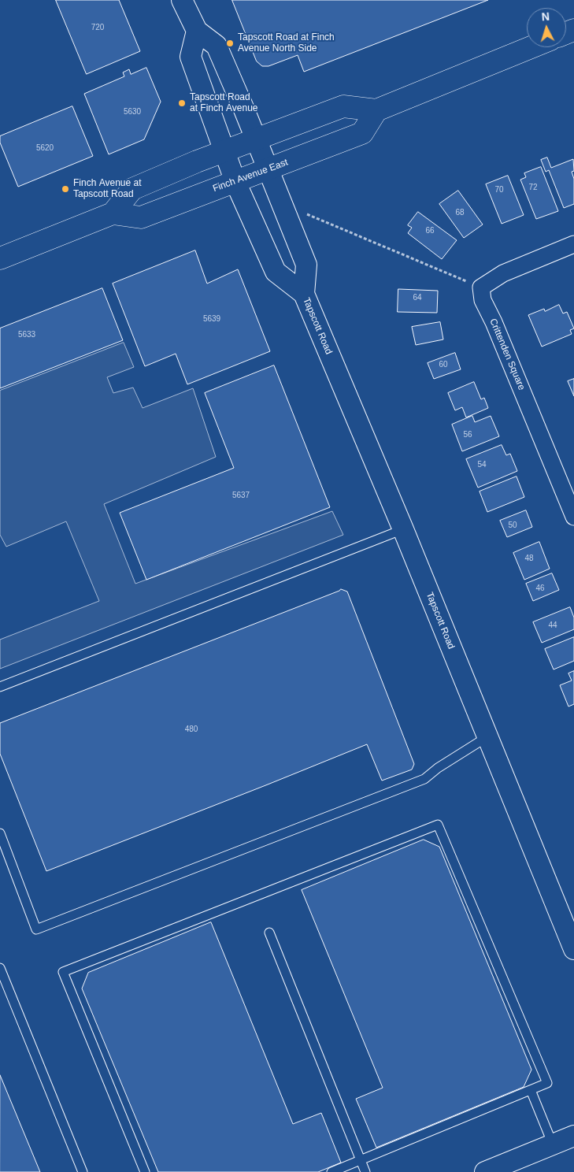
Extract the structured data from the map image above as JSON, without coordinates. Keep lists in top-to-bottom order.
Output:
{
  "streets": {
    "main road": ["Finch Avenue East"],
    "street": ["Tapscott Road", "Crittenden Square"]
  },
  "crossings": [
    ["Finch Avenue East", "Tapscott Road"]
  ],
  "places": ["Tapscott Road at Finch Avenue North Side", "Tapscott Road at Finch Avenue", "Finch Avenue at Tapscott Road"],
  "house_numbers": [
    "720",
    "5630",
    "5620",
    "72",
    "70",
    "68",
    "66",
    "64",
    "5639",
    "5633",
    "60",
    "56",
    "54",
    "5637",
    "50",
    "48",
    "46",
    "44",
    "480"
  ],
  "north": "top"
}
